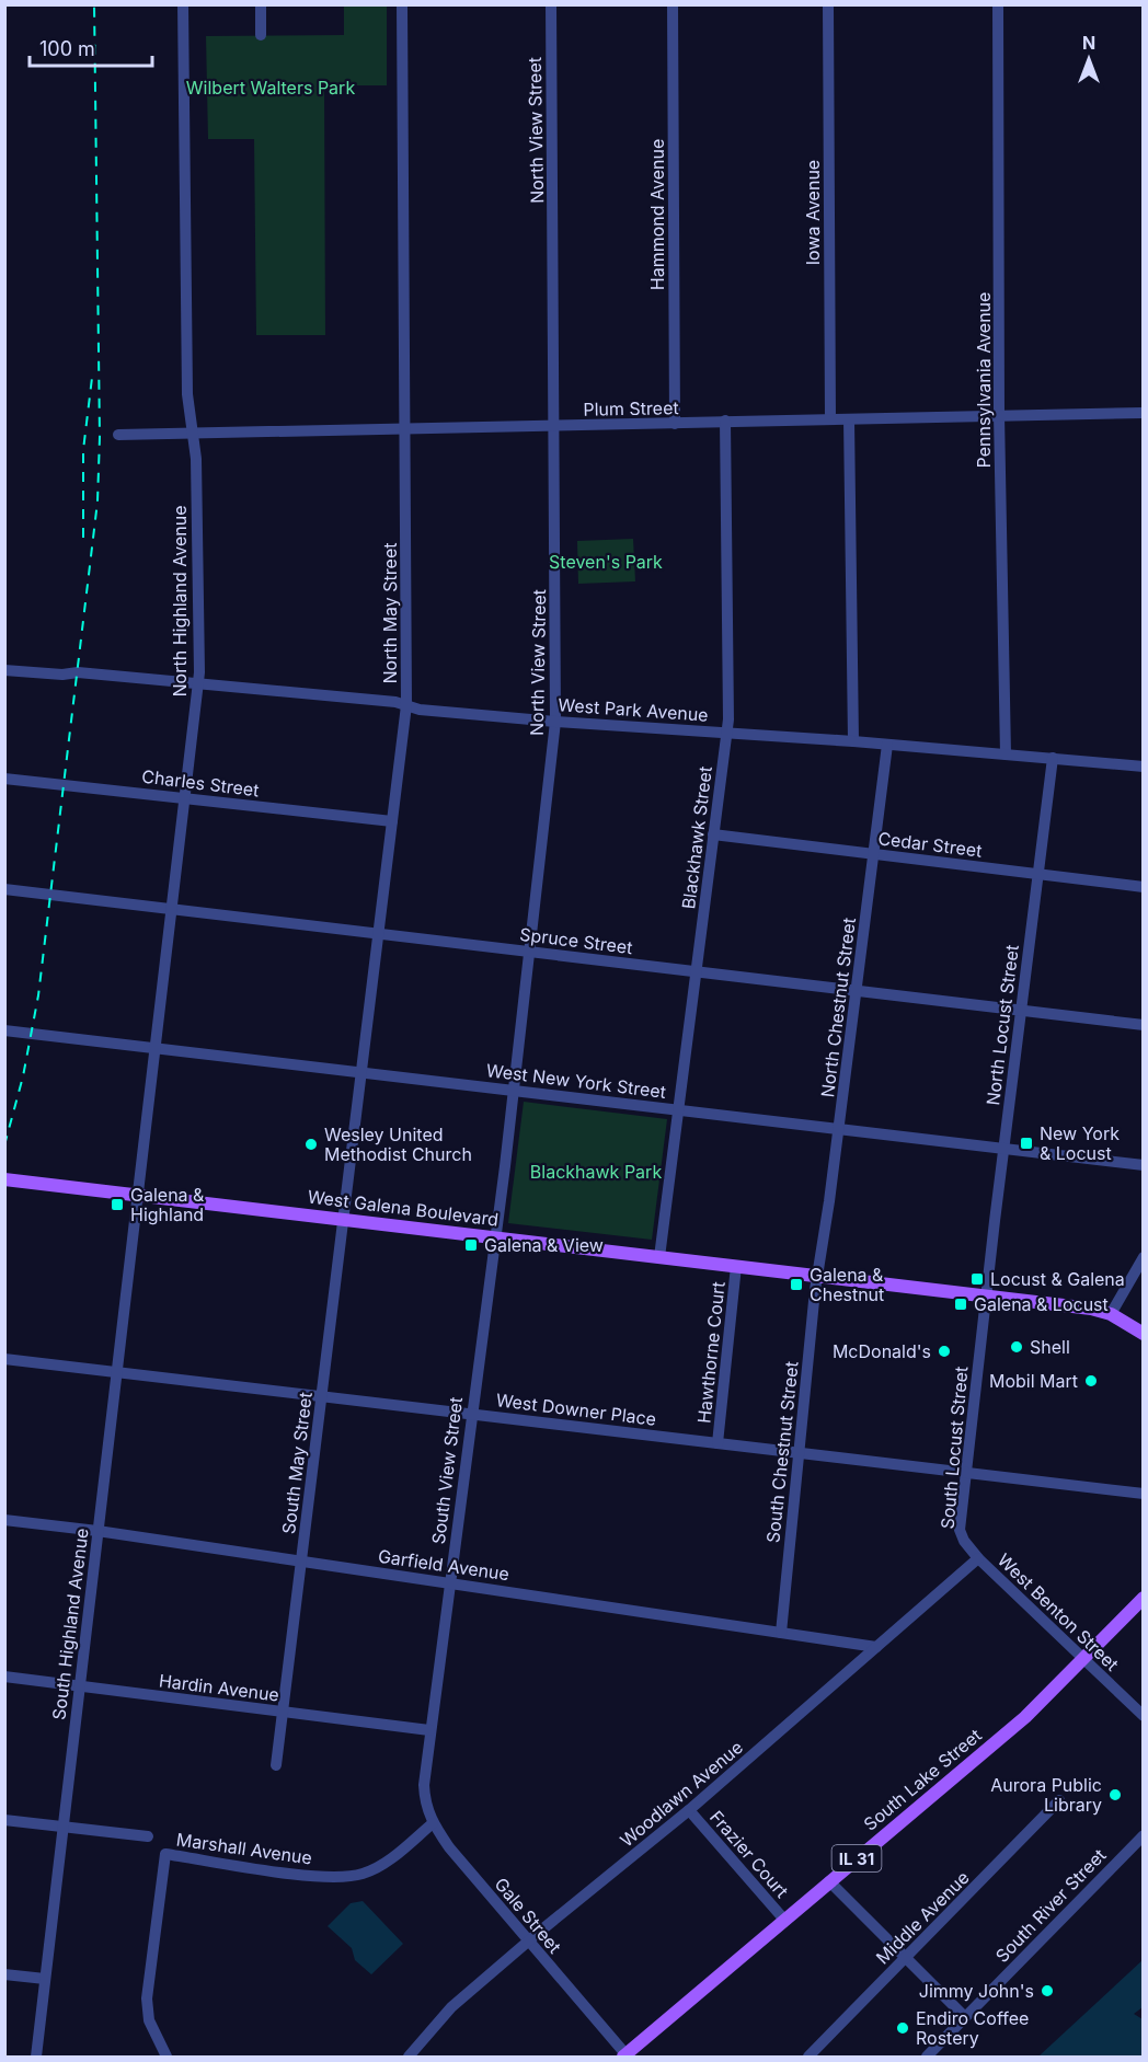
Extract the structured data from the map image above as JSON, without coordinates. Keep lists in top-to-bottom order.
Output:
{
  "streets": {
    "main road": ["West Galena Boulevard", "South Lake Street", "IL 31"],
    "street": [
      "North View Street",
      "Iowa Avenue",
      "Hammond Avenue",
      "Pennsylvania Avenue",
      "Plum Street",
      "North Highland Avenue",
      "North May Street",
      "West Park Avenue",
      "Charles Street",
      "Blackhawk Street",
      "Cedar Street",
      "Spruce Street",
      "North Chestnut Street",
      "North Locust Street",
      "West New York Street",
      "Hawthorne Court",
      "West Downer Place",
      "South Locust Street",
      "South Chestnut Street",
      "South May Street",
      "South View Street",
      "Garfield Avenue",
      "West Benton Street",
      "South Highland Avenue",
      "Hardin Avenue",
      "Woodlawn Avenue",
      "Marshall Avenue",
      "Frazier Court",
      "South River Street",
      "Gale Street",
      "Middle Avenue"
    ]
  },
  "crossings": [
    ["North View Street", "Plum Street"],
    ["North View Street", "West Park Avenue"],
    ["North View Street", "Spruce Street"],
    ["North View Street", "West New York Street"],
    ["North View Street", "West Galena Boulevard"],
    ["North View Street", "South View Street"],
    ["Iowa Avenue", "Plum Street"],
    ["Hammond Avenue", "Plum Street"],
    ["Pennsylvania Avenue", "Plum Street"],
    ["Pennsylvania Avenue", "West Park Avenue"],
    ["Plum Street", "North Highland Avenue"],
    ["Plum Street", "North May Street"],
    ["Plum Street", "Blackhawk Street"],
    ["North Highland Avenue", "West Park Avenue"],
    ["North Highland Avenue", "Charles Street"],
    ["North Highland Avenue", "Spruce Street"],
    ["North Highland Avenue", "West New York Street"],
    ["North Highland Avenue", "West Galena Boulevard"],
    ["North Highland Avenue", "South Highland Avenue"],
    ["North May Street", "West Park Avenue"],
    ["North May Street", "Charles Street"],
    ["North May Street", "Spruce Street"],
    ["North May Street", "West New York Street"],
    ["North May Street", "West Galena Boulevard"],
    ["North May Street", "South May Street"],
    ["West Park Avenue", "Blackhawk Street"],
    ["West Park Avenue", "North Chestnut Street"],
    ["West Park Avenue", "North Locust Street"],
    ["Blackhawk Street", "Cedar Street"],
    ["Blackhawk Street", "Spruce Street"],
    ["Blackhawk Street", "West New York Street"],
    ["Blackhawk Street", "West Galena Boulevard"],
    ["Cedar Street", "North Chestnut Street"],
    ["Cedar Street", "North Locust Street"],
    ["Spruce Street", "North Chestnut Street"],
    ["Spruce Street", "North Locust Street"],
    ["North Chestnut Street", "West New York Street"],
    ["North Chestnut Street", "West Galena Boulevard"],
    ["North Chestnut Street", "South Chestnut Street"],
    ["North Locust Street", "West New York Street"],
    ["North Locust Street", "West Galena Boulevard"],
    ["North Locust Street", "South Locust Street"],
    ["West Galena Boulevard", "Hawthorne Court"],
    ["West Galena Boulevard", "South Locust Street"],
    ["West Galena Boulevard", "South Chestnut Street"],
    ["West Galena Boulevard", "South May Street"],
    ["West Galena Boulevard", "South View Street"],
    ["West Galena Boulevard", "South Highland Avenue"],
    ["Hawthorne Court", "West Downer Place"],
    ["West Downer Place", "South Locust Street"],
    ["West Downer Place", "South Chestnut Street"],
    ["West Downer Place", "South May Street"],
    ["West Downer Place", "South View Street"],
    ["West Downer Place", "South Highland Avenue"],
    ["South Locust Street", "West Benton Street"],
    ["South Locust Street", "Woodlawn Avenue"],
    ["South Chestnut Street", "Garfield Avenue"],
    ["South May Street", "Garfield Avenue"],
    ["South May Street", "Hardin Avenue"],
    ["South View Street", "Garfield Avenue"],
    ["South View Street", "Hardin Avenue"],
    ["South View Street", "Gale Street"],
    ["Garfield Avenue", "South Highland Avenue"],
    ["Garfield Avenue", "Woodlawn Avenue"],
    ["West Benton Street", "South Lake Street"],
    ["West Benton Street", "Woodlawn Avenue"],
    ["South Highland Avenue", "Hardin Avenue"],
    ["South Lake Street", "Frazier Court"],
    ["South Lake Street", "Gale Street"],
    ["Woodlawn Avenue", "Frazier Court"],
    ["Woodlawn Avenue", "Gale Street"],
    ["Marshall Avenue", "Gale Street"]
  ],
  "parks": ["Wilbert Walters Park", "Steven's Park", "Blackhawk Park"],
  "places": {
    "transit": [
      "New York & Locust",
      "Galena & Highland",
      "Galena & View",
      "Locust & Galena",
      "Galena & Chestnut",
      "Galena & Locust"
    ],
    "other": [
      "Wesley United Methodist Church",
      "Shell",
      "McDonald's",
      "Mobil Mart",
      "Aurora Public Library",
      "Jimmy John's",
      "Endiro Coffee Rostery"
    ]
  },
  "scale_bar": "100 m",
  "north": "top"
}
